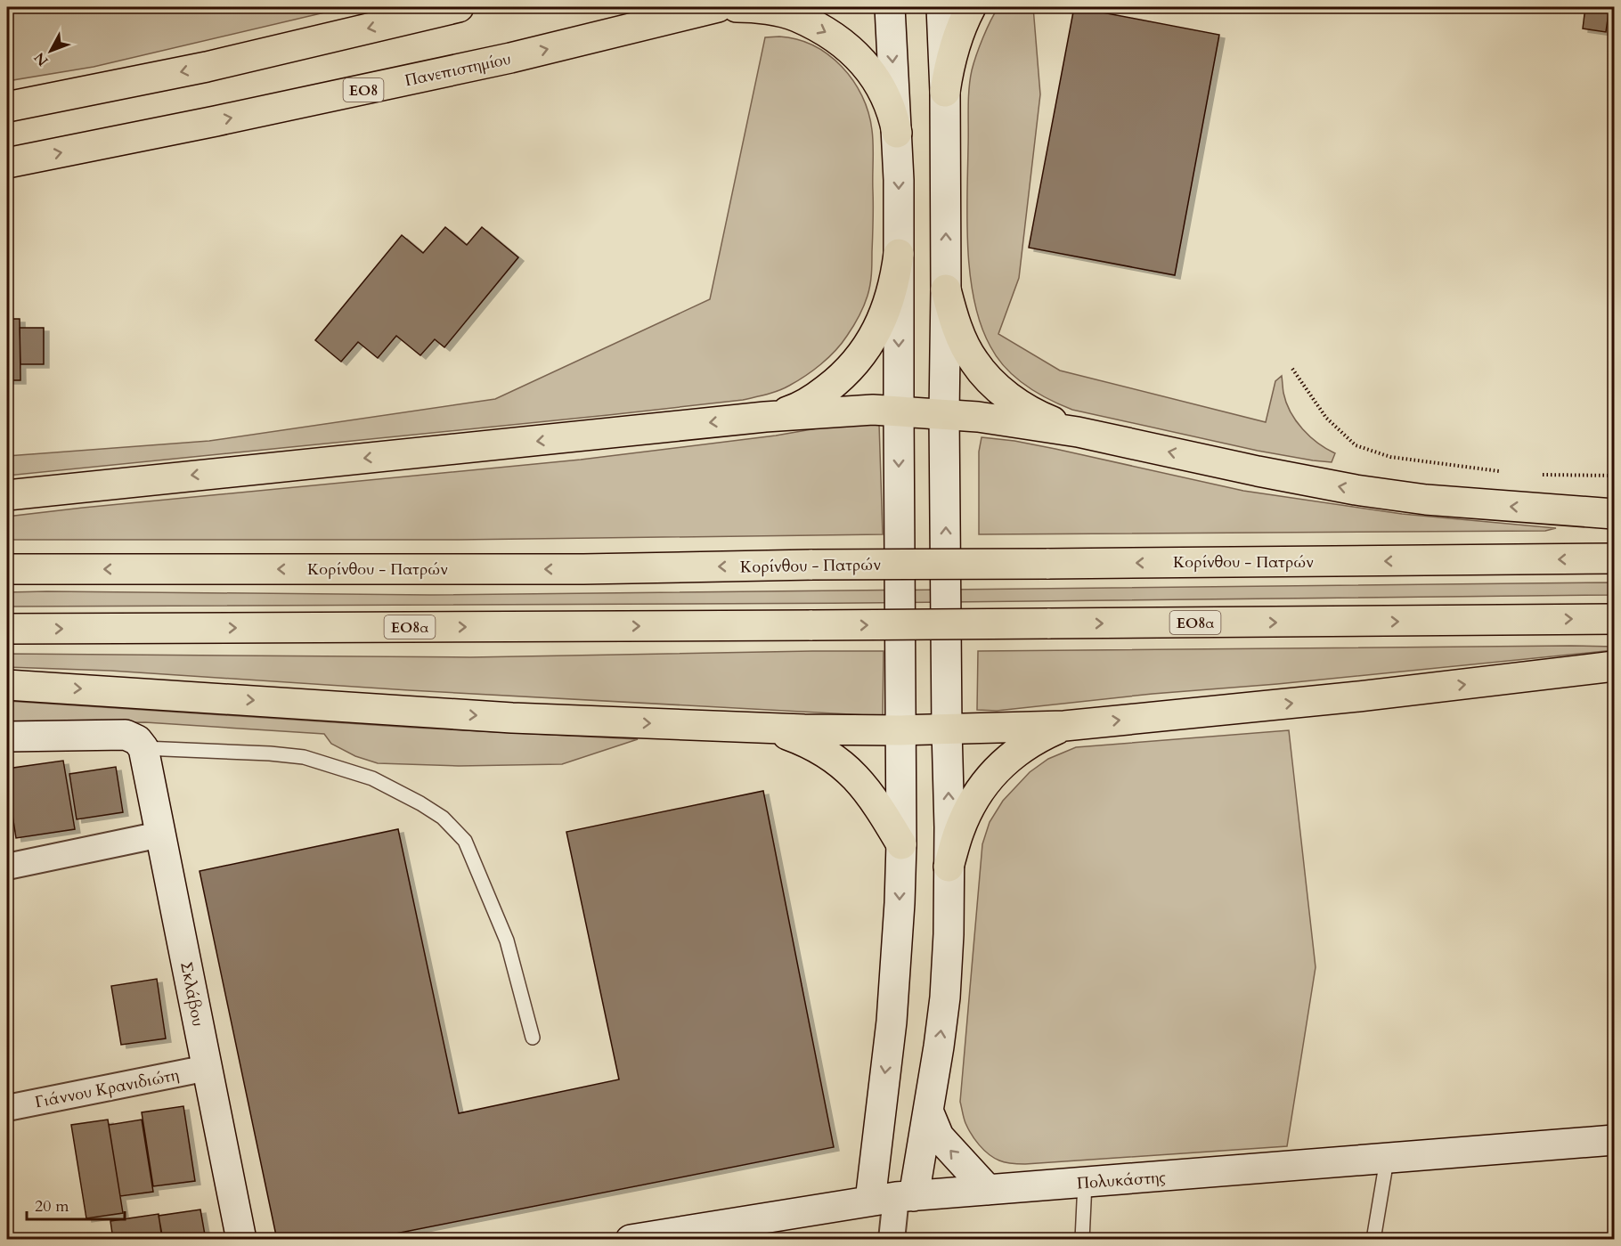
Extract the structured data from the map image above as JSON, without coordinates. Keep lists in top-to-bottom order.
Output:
{
  "streets": {
    "main road": [
      "Πανεπιστημίου",
      "ΕΟ8",
      "Κορίνθου - Πατρών",
      "ΕΟ8α"
    ],
    "street": ["Σκλάβου", "Γιάννου Κρανιδιώτη", "Πολυκάστης"]
  },
  "crossings": [
    ["Σκλάβου", "Γιάννου Κρανιδιώτη"]
  ],
  "scale_bar": "20 m",
  "north": "bottom left"
}
